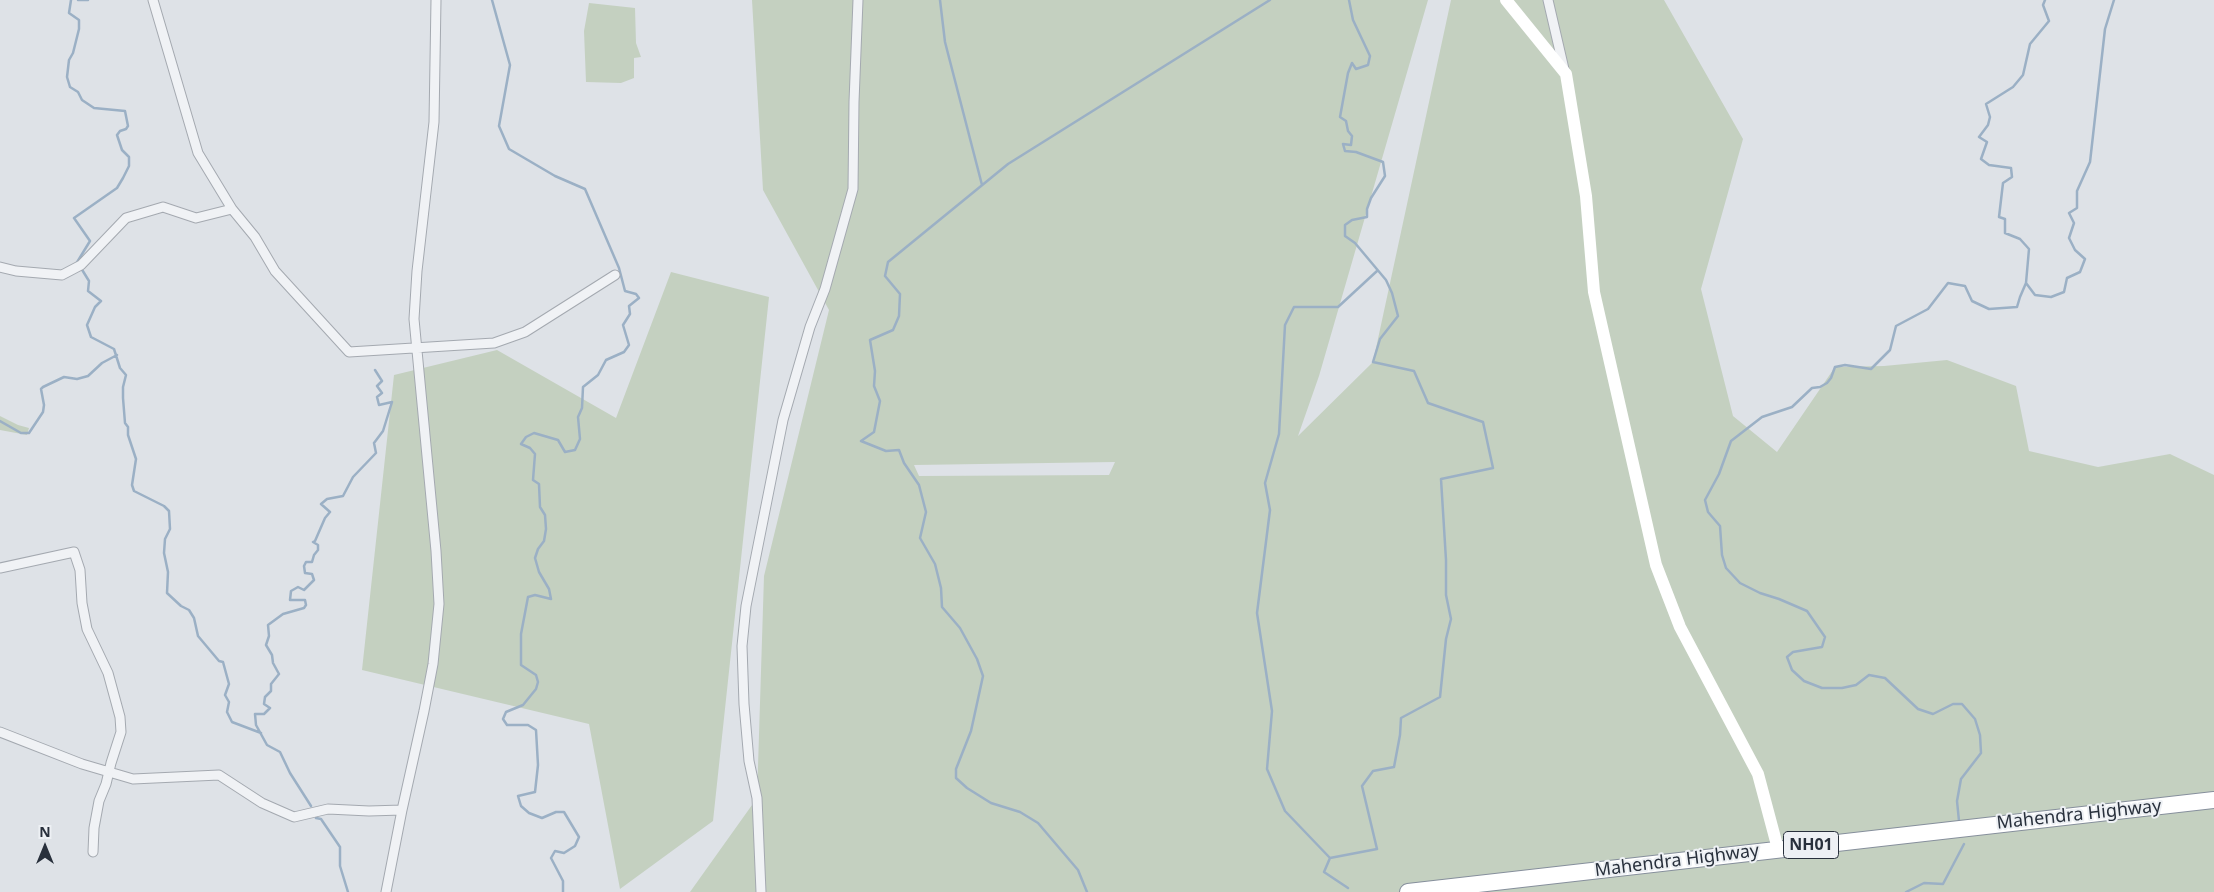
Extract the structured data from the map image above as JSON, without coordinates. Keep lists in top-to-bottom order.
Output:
{
  "streets": {
    "highway": ["Mahendra Highway", "NH01"]
  },
  "north": "top"
}
